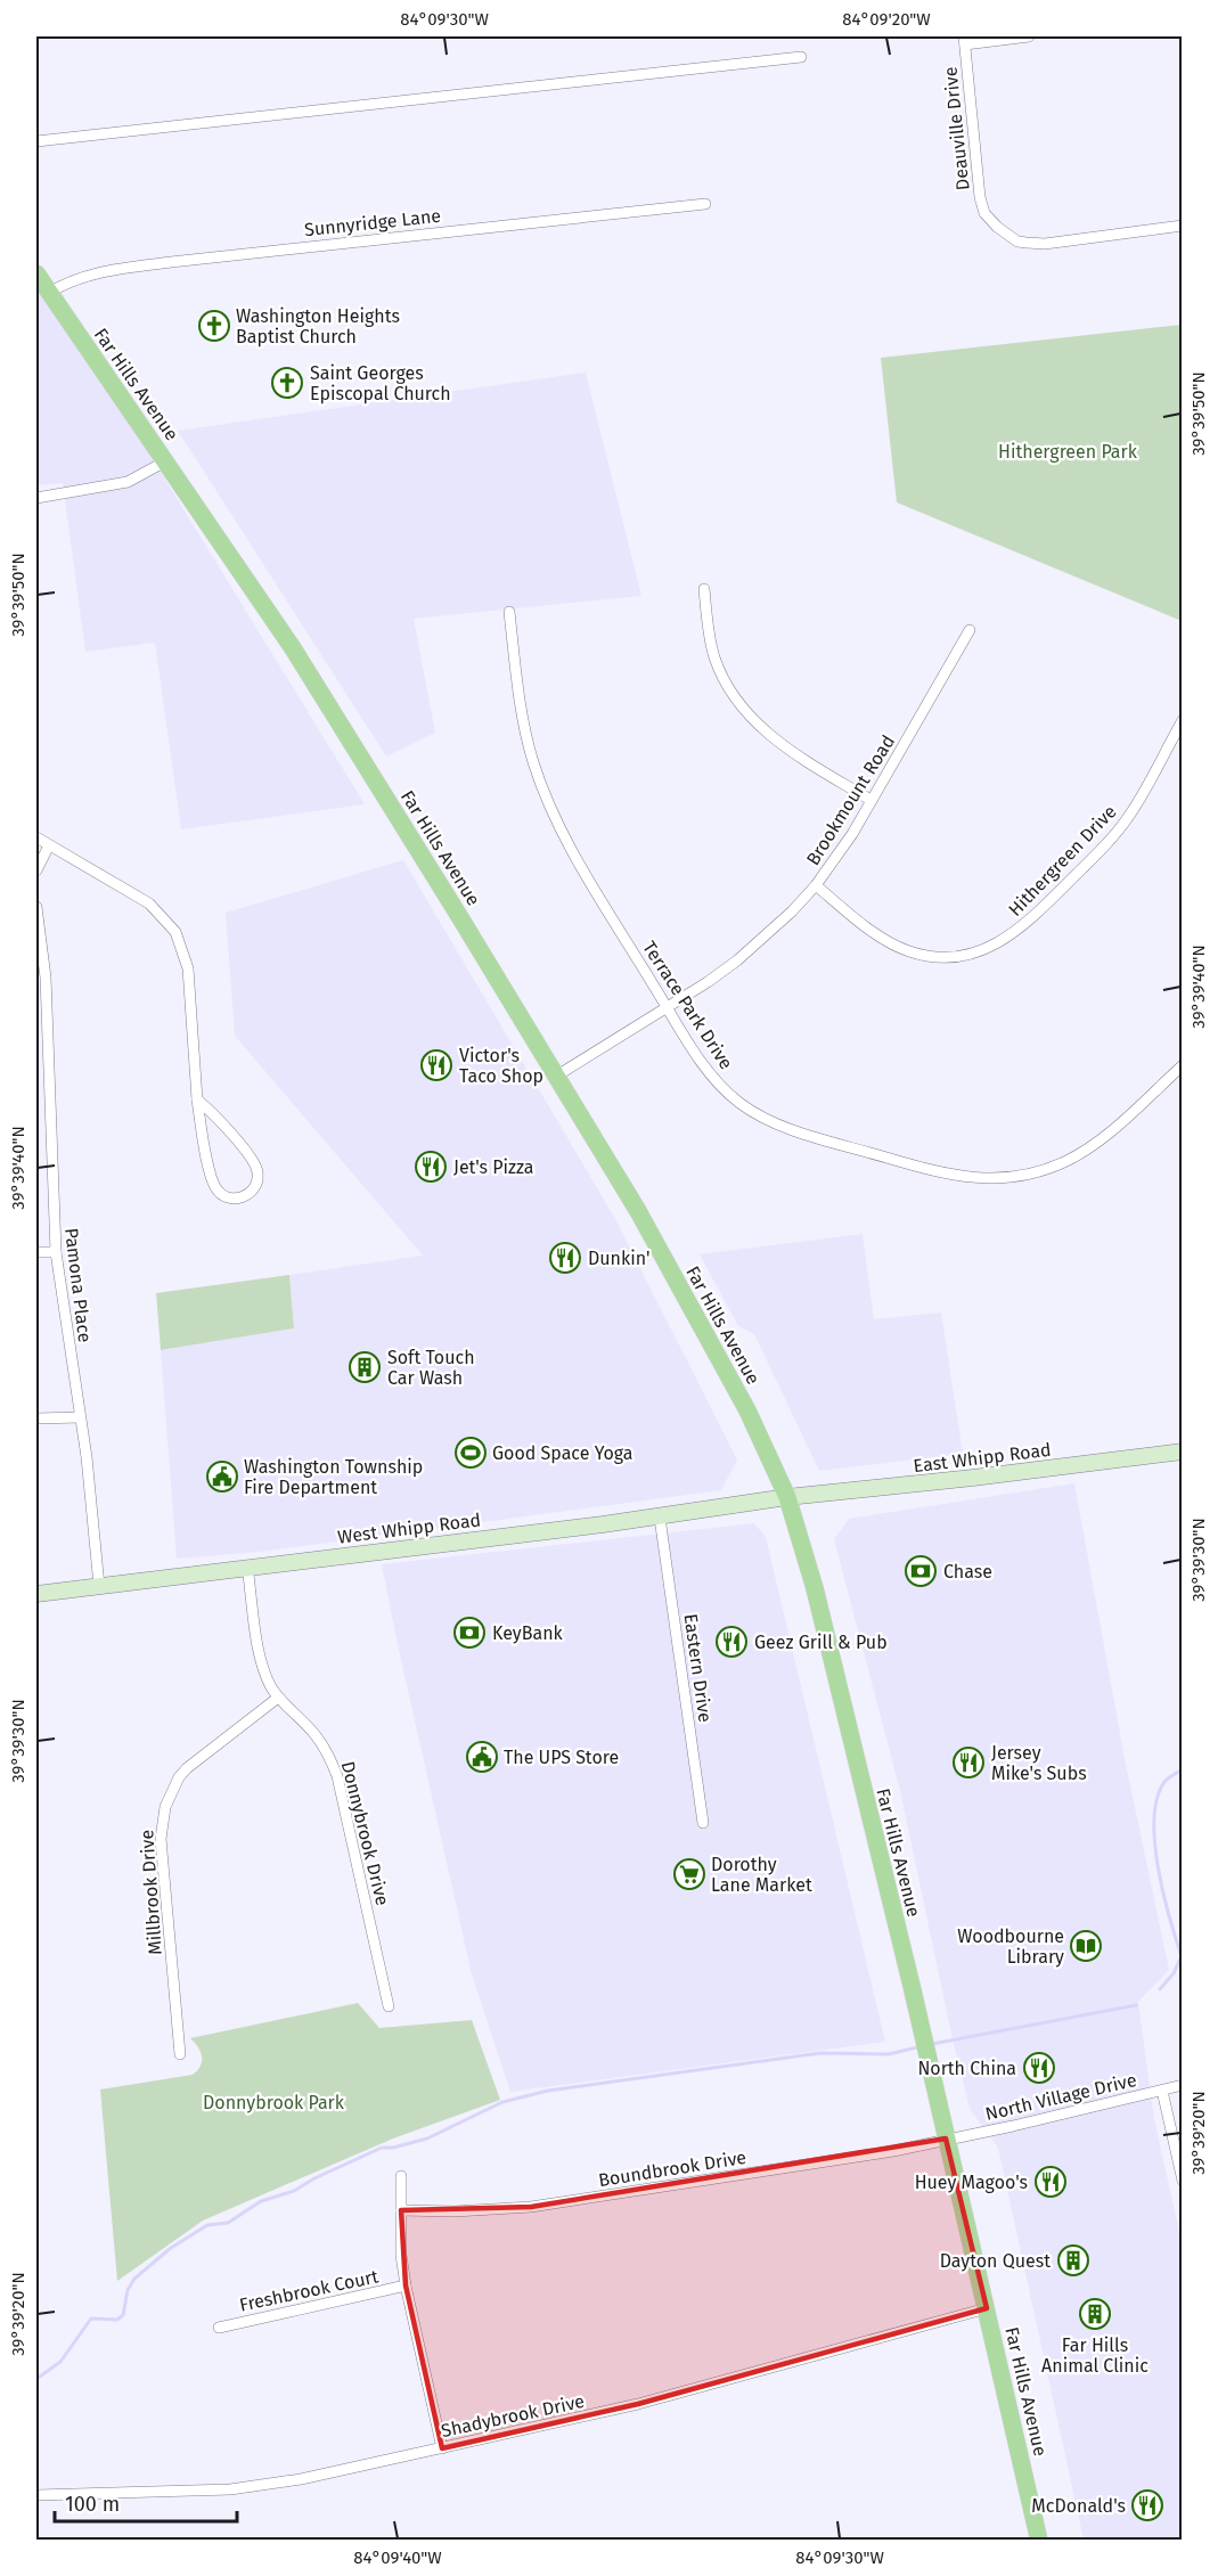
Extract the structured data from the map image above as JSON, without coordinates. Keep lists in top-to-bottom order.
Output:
{
  "streets": {
    "main road": ["Far Hills Avenue"],
    "street": [
      "Deauville Drive",
      "Sunnyridge Lane",
      "Brookmount Road",
      "Hithergreen Drive",
      "Terrace Park Drive",
      "Pamona Place",
      "East Whipp Road",
      "West Whipp Road",
      "Eastern Drive",
      "Donnybrook Drive",
      "Millbrook Drive",
      "North Village Drive",
      "Boundbrook Drive",
      "Freshbrook Court",
      "Shadybrook Drive"
    ]
  },
  "crossings": [
    ["Sunnyridge Lane", "Far Hills Avenue"],
    ["Far Hills Avenue", "Brookmount Road"],
    ["Far Hills Avenue", "East Whipp Road"],
    ["Far Hills Avenue", "West Whipp Road"],
    ["Far Hills Avenue", "North Village Drive"],
    ["Far Hills Avenue", "Boundbrook Drive"],
    ["Far Hills Avenue", "Shadybrook Drive"],
    ["Brookmount Road", "Hithergreen Drive"],
    ["Brookmount Road", "Terrace Park Drive"],
    ["Pamona Place", "West Whipp Road"],
    ["East Whipp Road", "West Whipp Road"],
    ["West Whipp Road", "Eastern Drive"],
    ["West Whipp Road", "Donnybrook Drive"],
    ["Donnybrook Drive", "Millbrook Drive"],
    ["North Village Drive", "Boundbrook Drive"]
  ],
  "parks": ["Hithergreen Park", "Donnybrook Park"],
  "places": {
    "church": ["Washington Heights Baptist Church", "Saint Georges Episcopal Church"],
    "restaurant": [
      "Victor's Taco Shop",
      "Jet's Pizza",
      "Dunkin'",
      "Geez Grill & Pub",
      "Jersey Mike's Subs",
      "North China",
      "Huey Magoo's",
      "McDonald's"
    ],
    "building": ["Soft Touch Car Wash", "Dayton Quest", "Far Hills Animal Clinic"],
    "sports": ["Good Space Yoga"],
    "public building": ["Washington Township Fire Department", "The UPS Store"],
    "bank": ["Chase", "KeyBank"],
    "supermarket": ["Dorothy Lane Market"],
    "library": ["Woodbourne Library"]
  },
  "scale_bar": "100 m",
  "coordinates": [
    "84°09'30\"W",
    "84°09'20\"W",
    "39°39'50\"N",
    "39°39'40\"N",
    "39°39'30\"N",
    "39°39'20\"N",
    "84°09'40\"W"
  ]
}
